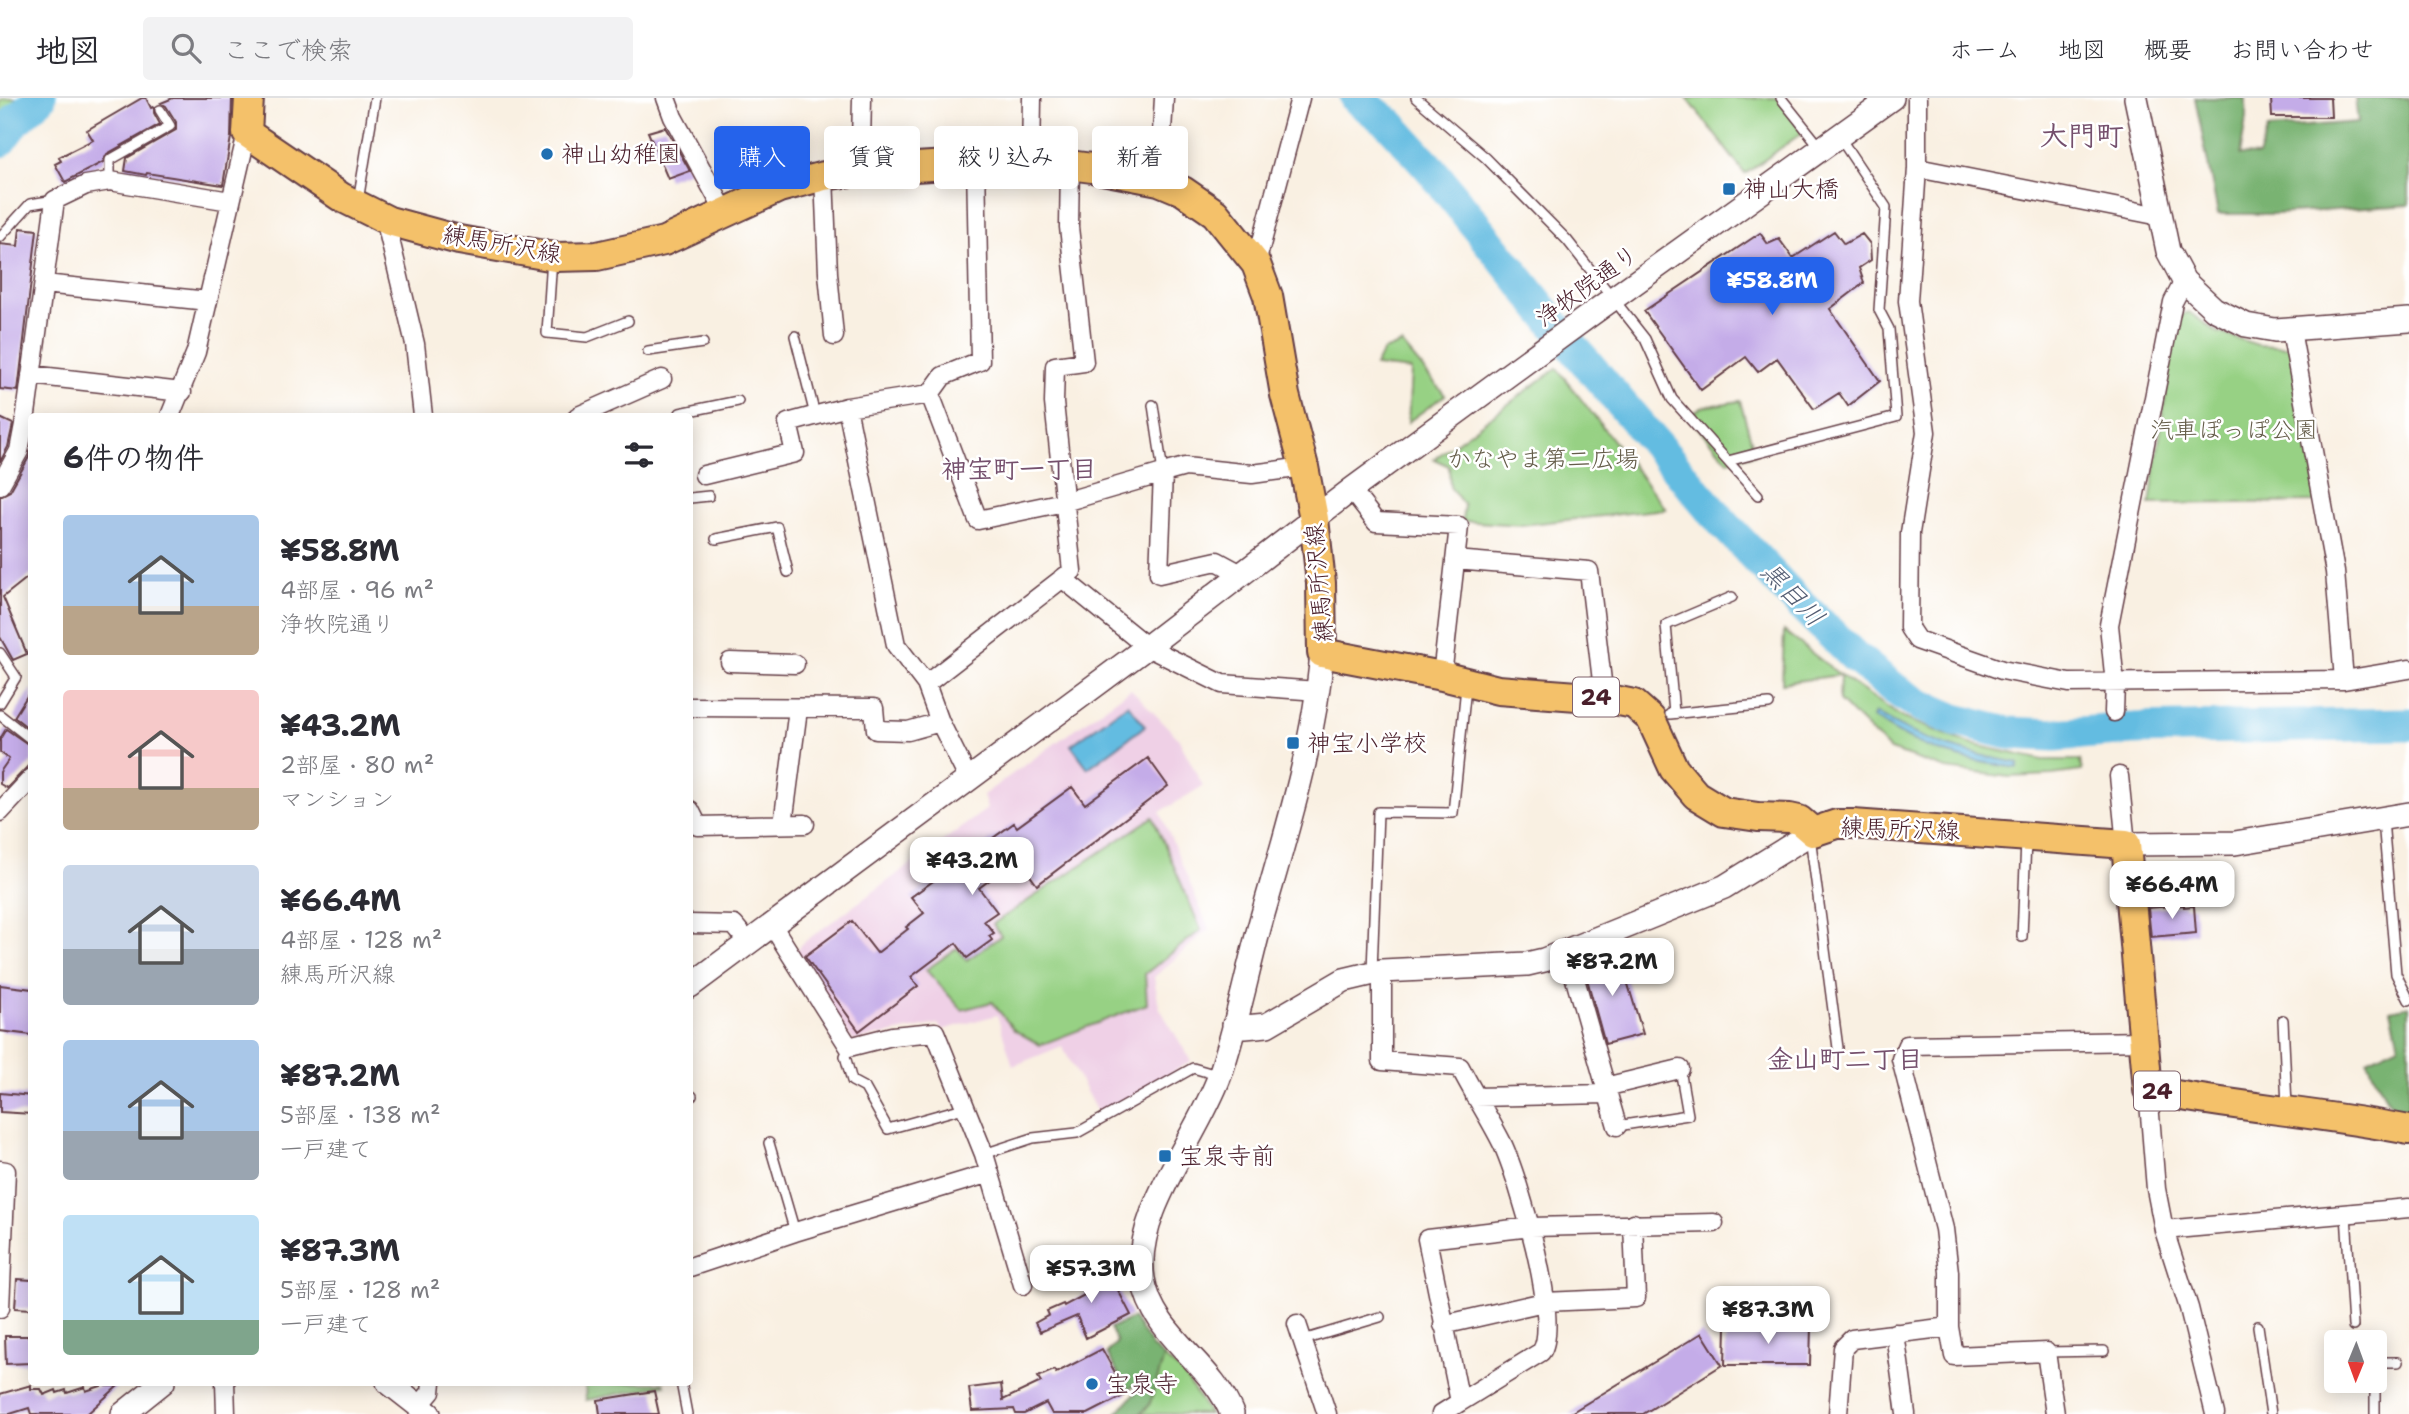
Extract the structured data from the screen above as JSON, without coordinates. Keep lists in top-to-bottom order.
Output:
{
  "streets": {
    "main road": ["練馬所沢線", "24"],
    "street": ["浄牧院通り"]
  },
  "crossings": [
    ["練馬所沢線", "浄牧院通り"],
    ["練馬所沢線", "24"]
  ],
  "districts": ["大門町", "神宝町一丁目", "金山町二丁目"],
  "water": ["黒目川"],
  "parks": ["汽車ぽっぽ公園", "かなやま第二広場"],
  "places": {
    "other": ["神山幼稚園", "宝泉寺"],
    "transit": ["神山大橋", "神宝小学校", "宝泉寺前"]
  },
  "north": "bottom",
  "page": {
    "header": "地図",
    "search": "ここで検索",
    "nav": [
      "ホーム",
      "地図",
      "概要",
      "お問い合わせ"
    ],
    "chip": [
      "購入",
      "賃貸",
      "絞り込み",
      "新着"
    ],
    "price": [
      "¥58.8M",
      "¥43.2M",
      "¥66.4M",
      "¥87.2M",
      "¥57.3M",
      "¥87.3M"
    ],
    "heading": "6件の物件",
    "list": [
      {
        "name": "¥58.8M",
        "note": "4部屋 · 96 m² · 浄牧院通り"
      },
      {
        "name": "¥43.2M",
        "note": "2部屋 · 80 m² · マンション"
      },
      {
        "name": "¥66.4M",
        "note": "4部屋 · 128 m² · 練馬所沢線"
      },
      {
        "name": "¥87.2M",
        "note": "5部屋 · 138 m² · 一戸建て"
      },
      {
        "name": "¥87.3M",
        "note": "5部屋 · 128 m² · 一戸建て"
      }
    ]
  }
}
